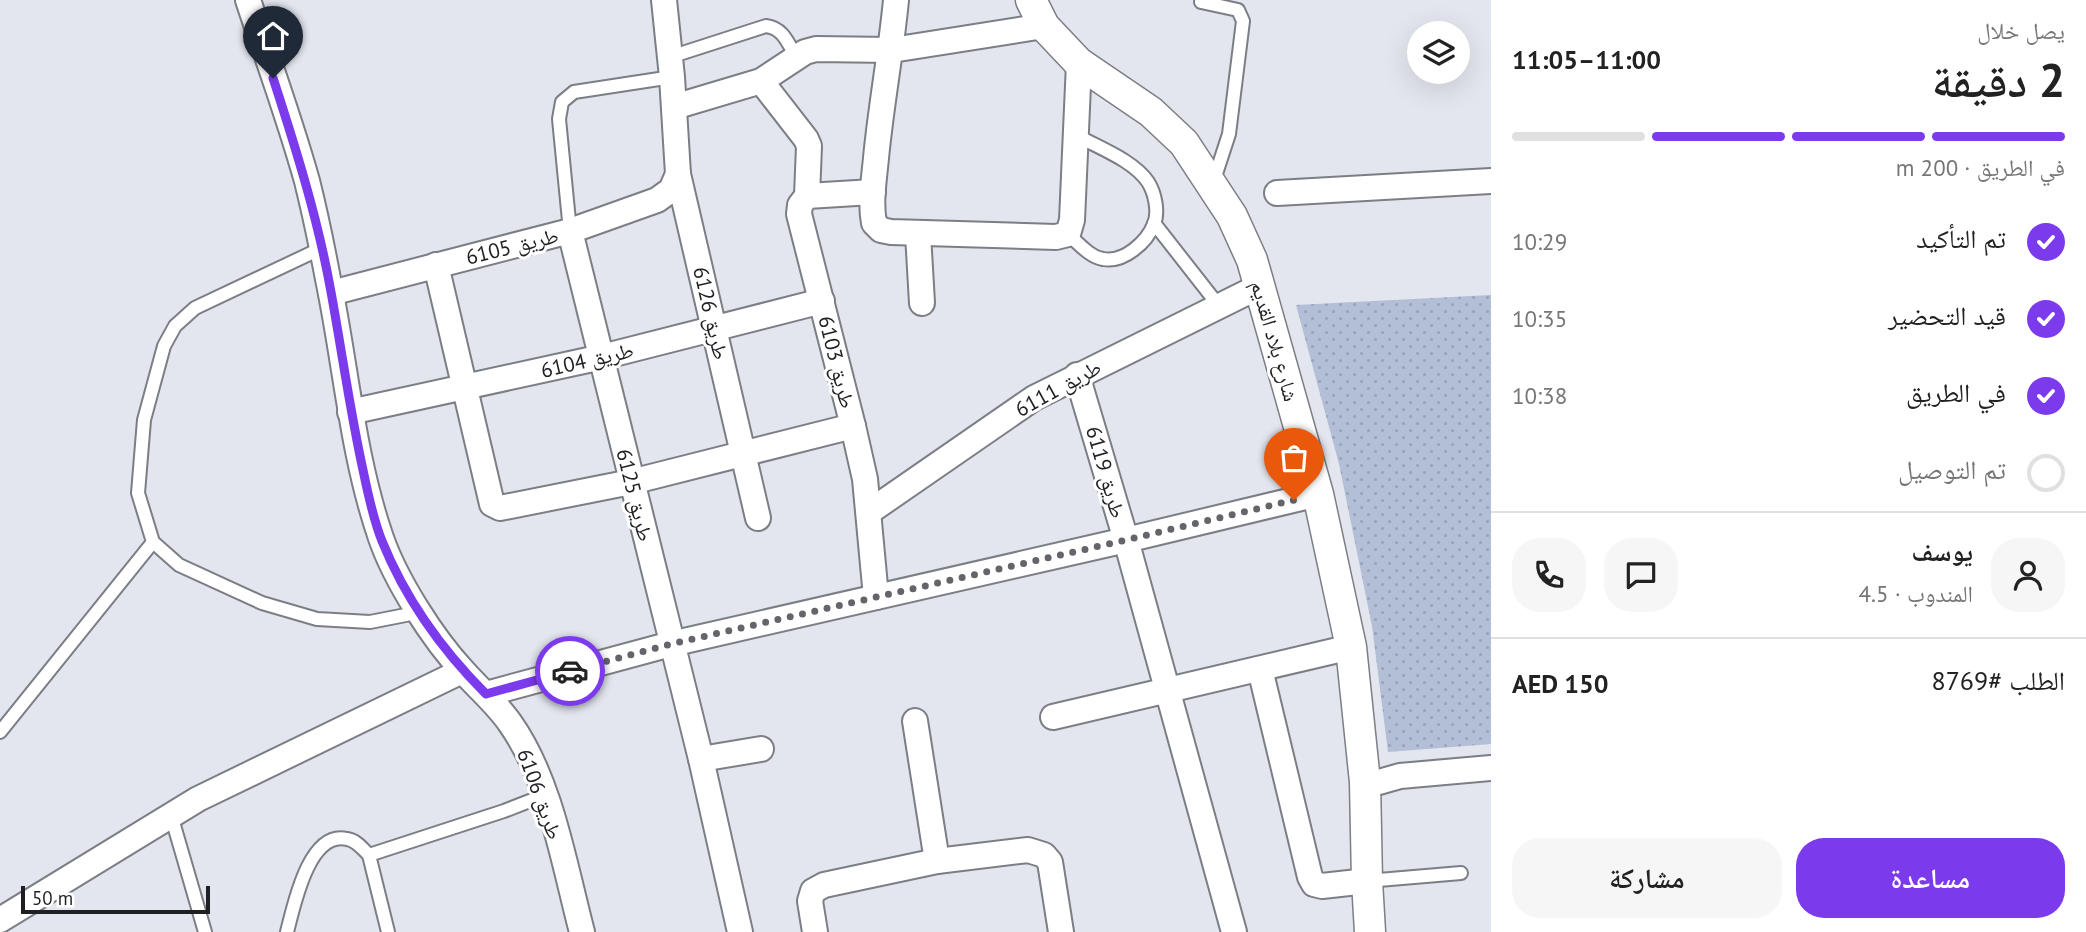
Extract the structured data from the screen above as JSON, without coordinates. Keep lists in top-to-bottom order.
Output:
{
  "streets": {
    "street": [
      "طريق 6105",
      "طريق 6126",
      "شارع بلاد القديم",
      "طريق 6104",
      "طريق 6103",
      "طريق 6111",
      "طريق 6119",
      "طريق 6125",
      "طريق 6106"
    ]
  },
  "crossings": [
    ["طريق 6105", "طريق 6126"],
    ["طريق 6105", "طريق 6125"],
    ["طريق 6105", "طريق 6106"],
    ["طريق 6126", "طريق 6104"],
    ["شارع بلاد القديم", "طريق 6111"],
    ["طريق 6104", "طريق 6103"],
    ["طريق 6104", "طريق 6125"],
    ["طريق 6104", "طريق 6106"],
    ["طريق 6103", "طريق 6111"],
    ["طريق 6111", "طريق 6119"]
  ],
  "scale_bar": "50 m",
  "page": {
    "heading": ["2 دقيقة", "يصل خلال", "11:00–11:05"],
    "panel": [
      "يوسف",
      "المندوب · 4.5",
      "الطلب #8769",
      "AED 150"
    ],
    "bar": "في الطريق · 200 m",
    "list": [
      ["تم التأكيد", "10:29"],
      ["قيد التحضير", "10:35"],
      ["في الطريق", "10:38"],
      "تم التوصيل"
    ],
    "buttons": ["مساعدة", "مشاركة"],
    "scale": "50 m"
  }
}
